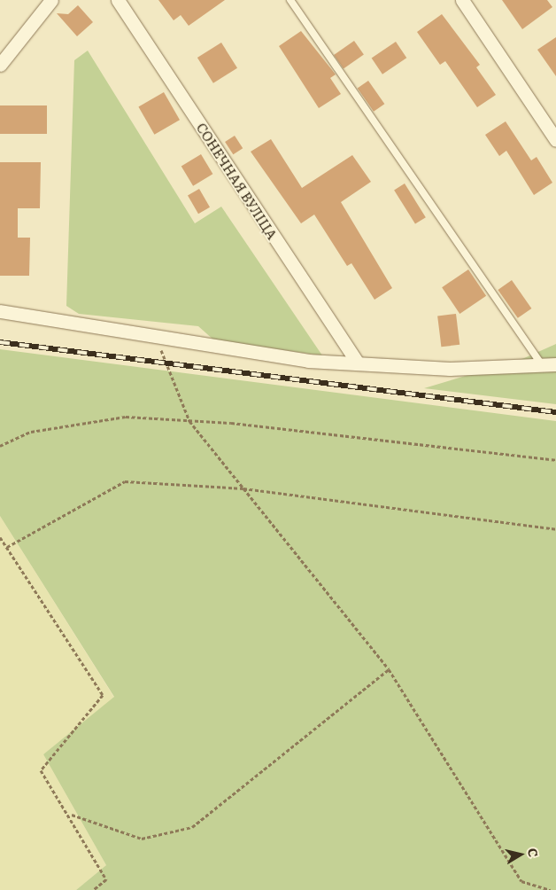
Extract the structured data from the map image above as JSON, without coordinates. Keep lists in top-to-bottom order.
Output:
{
  "streets": {
    "street": ["СОНЕЧНАЯ ВУЛІЦА"]
  },
  "north": "right"
}
